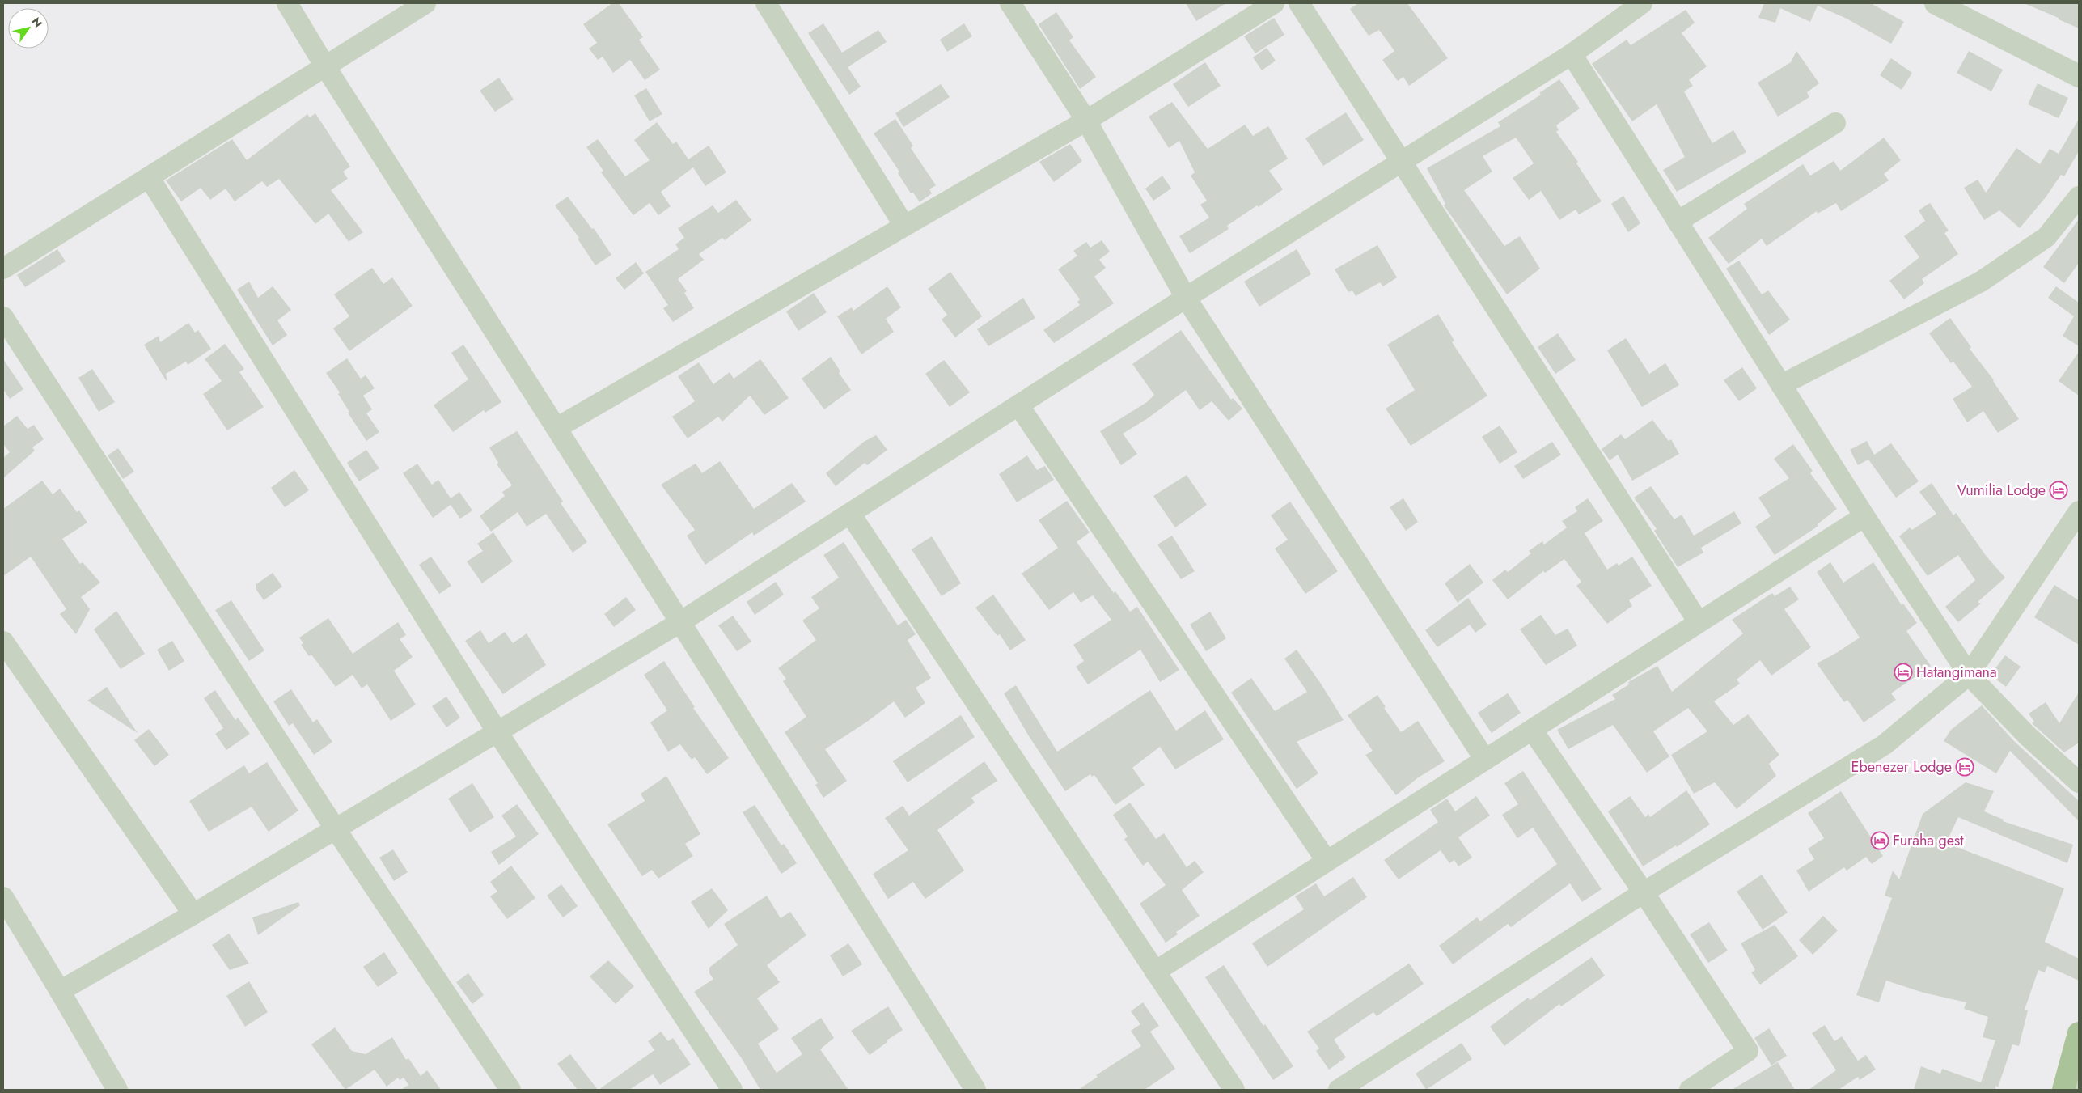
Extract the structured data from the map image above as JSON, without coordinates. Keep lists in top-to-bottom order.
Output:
{
  "places": {
    "hotel": [
      "Vumilia Lodge",
      "Hatangimana",
      "Ebenezer Lodge",
      "Furaha gest"
    ]
  },
  "north": "top right"
}
